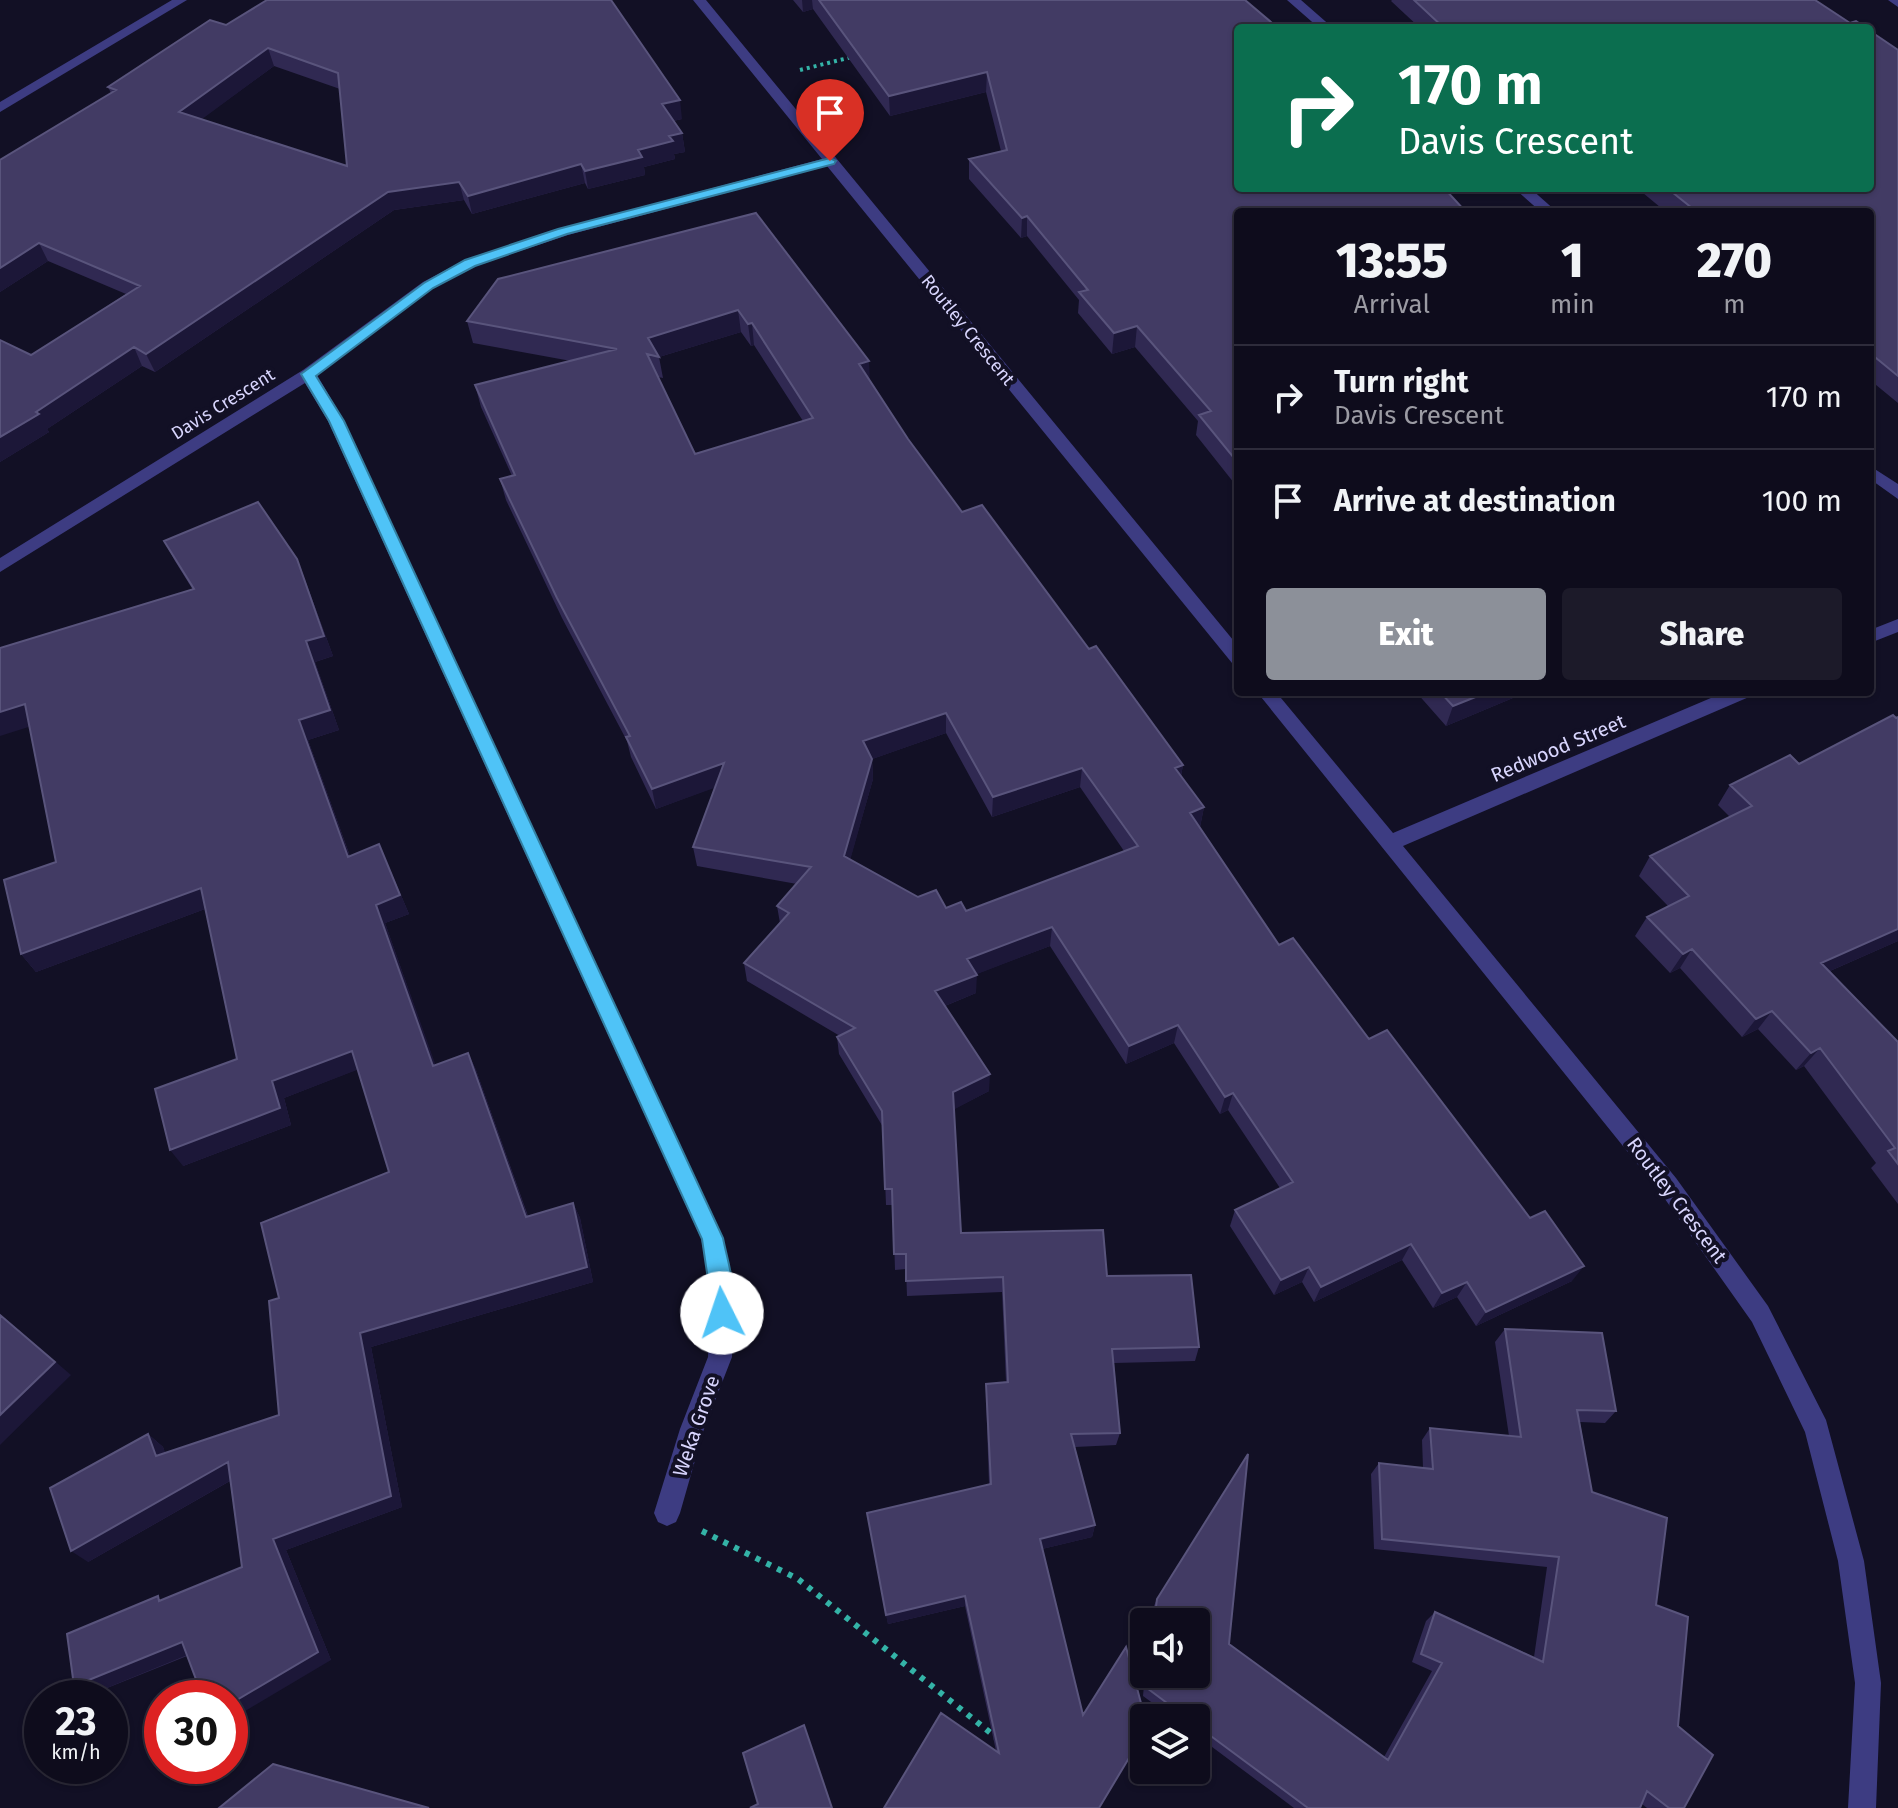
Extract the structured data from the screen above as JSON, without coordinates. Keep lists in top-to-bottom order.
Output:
{
  "streets": {
    "street": [
      "Routley Crescent",
      "Davis Crescent",
      "Redwood Street",
      "Weka Grove"
    ]
  },
  "crossings": [
    ["Routley Crescent", "Davis Crescent"],
    ["Routley Crescent", "Redwood Street"],
    ["Davis Crescent", "Weka Grove"]
  ],
  "page": {
    "turn": ["170 m", "Davis Crescent"],
    "eta": [
      "13:55",
      "Arrival",
      "1",
      "min",
      "270",
      "m"
    ],
    "list": [
      {
        "name": "Turn right",
        "note": "Davis Crescent",
        "value": "170 m"
      },
      {
        "name": "Arrive at destination",
        "value": "100 m"
      }
    ],
    "buttons": ["Exit", "Share"],
    "speed": "23 km/h",
    "limit": "30"
  }
}
